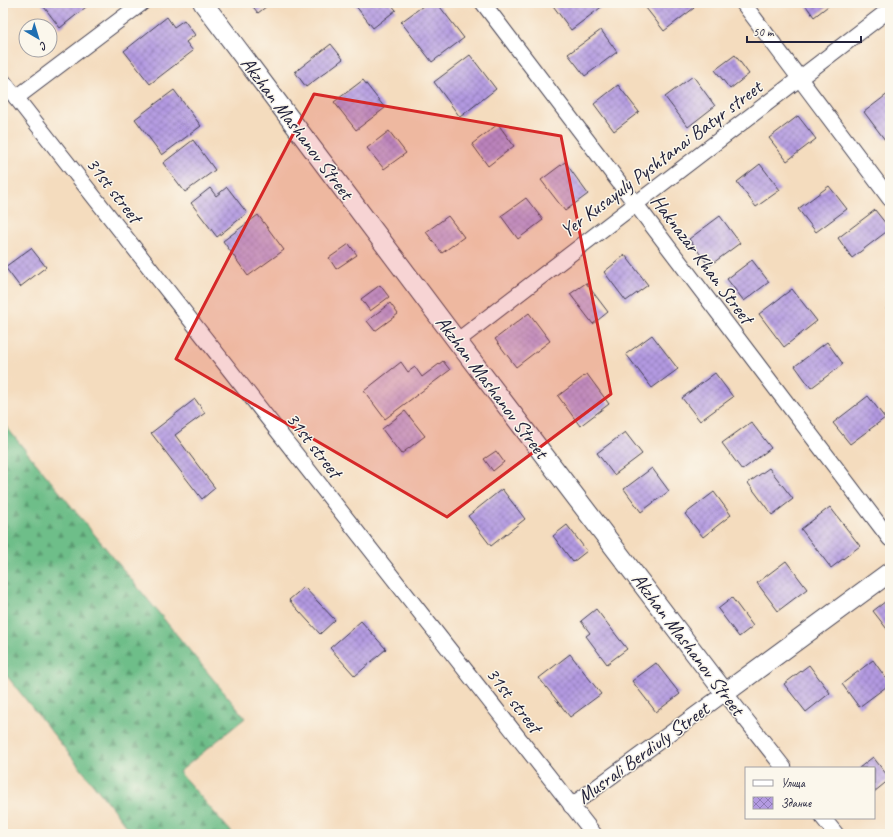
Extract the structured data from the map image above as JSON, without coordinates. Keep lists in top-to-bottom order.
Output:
{
  "streets": {
    "street": [
      "Akzhan Mashanov Street",
      "Yer Kusayuly Pyshtanai Batyr street",
      "31st street",
      "Haknazar Khan Street",
      "Musrali Berdiuly Street"
    ]
  },
  "crossings": [
    ["Akzhan Mashanov Street", "Yer Kusayuly Pyshtanai Batyr street"],
    ["Akzhan Mashanov Street", "Musrali Berdiuly Street"],
    ["Yer Kusayuly Pyshtanai Batyr street", "Haknazar Khan Street"],
    ["31st street", "Musrali Berdiuly Street"]
  ],
  "legend": ["Улица", "Здание"],
  "scale_bar": "50 m",
  "north": "bottom right"
}
